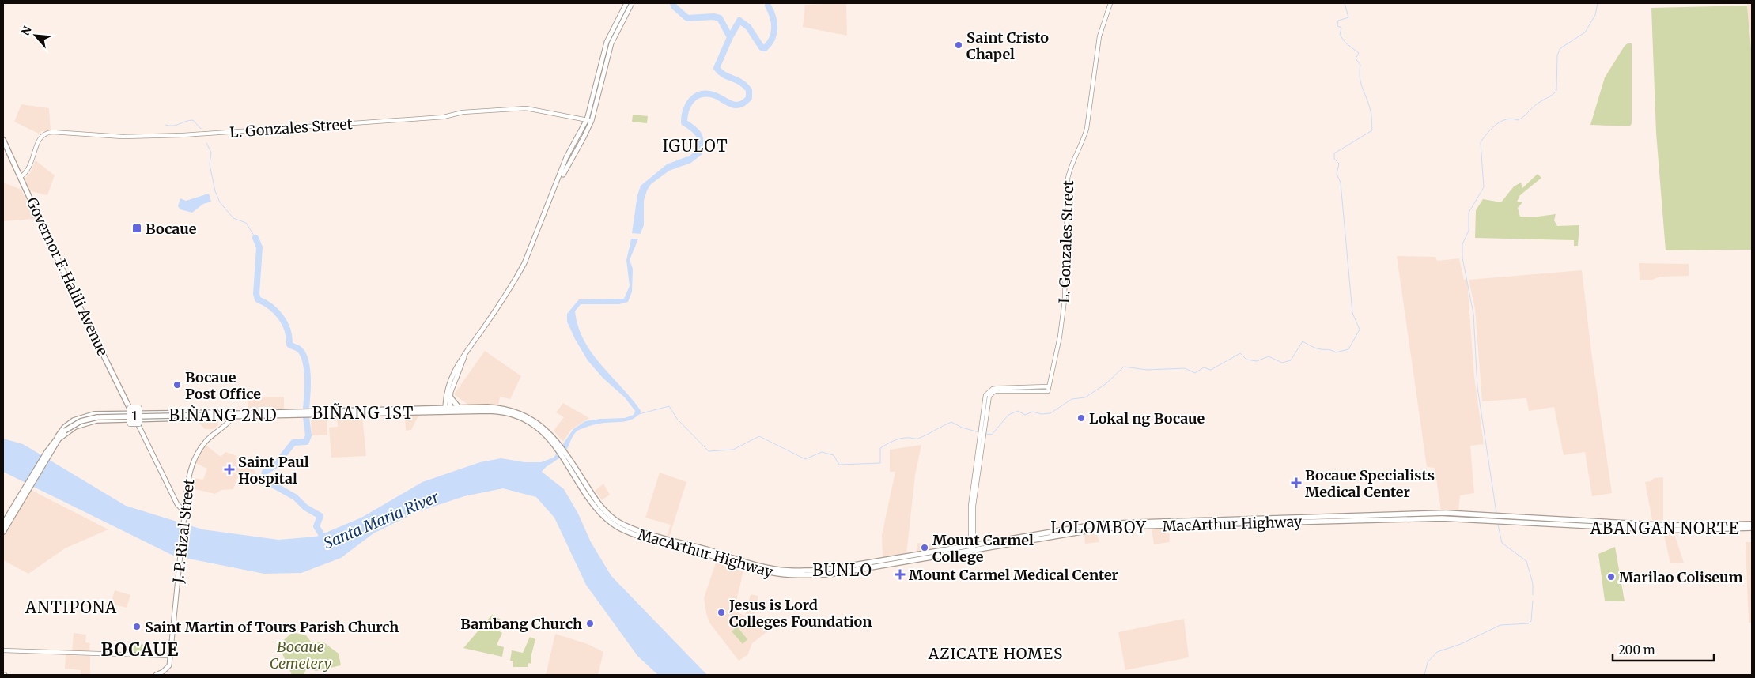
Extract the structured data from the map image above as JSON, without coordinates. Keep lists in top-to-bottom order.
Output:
{
  "streets": {
    "main road": [
      "Governor F. Halili Avenue",
      "1",
      "MacArthur Highway",
      "J. P. Rizal Street"
    ],
    "street": ["L. Gonzales Street"]
  },
  "crossings": [
    ["L. Gonzales Street", "Governor F. Halili Avenue"],
    ["L. Gonzales Street", "MacArthur Highway"],
    ["Governor F. Halili Avenue", "MacArthur Highway"],
    ["1", "MacArthur Highway"],
    ["MacArthur Highway", "J. P. Rizal Street"]
  ],
  "districts": [
    "IGULOT",
    "BIÑANG 1ST",
    "BIÑANG 2ND",
    "LOLOMBOY",
    "ABANGAN NORTE",
    "BUNLO",
    "ANTIPONA",
    "BOCAUE",
    "AZICATE HOMES"
  ],
  "water": ["Santa Maria River"],
  "parks": ["Bocaue Cemetery"],
  "places": {
    "other": [
      "Saint Cristo Chapel",
      "Bocaue Post Office",
      "Lokal ng Bocaue",
      "Mount Carmel College",
      "Marilao Coliseum",
      "Jesus is Lord Colleges Foundation",
      "Bambang Church",
      "Saint Martin of Tours Parish Church"
    ],
    "transit": ["Bocaue"],
    "health": ["Saint Paul Hospital", "Bocaue Specialists Medical Center", "Mount Carmel Medical Center"]
  },
  "scale_bar": "200 m",
  "north": "top left"
}
